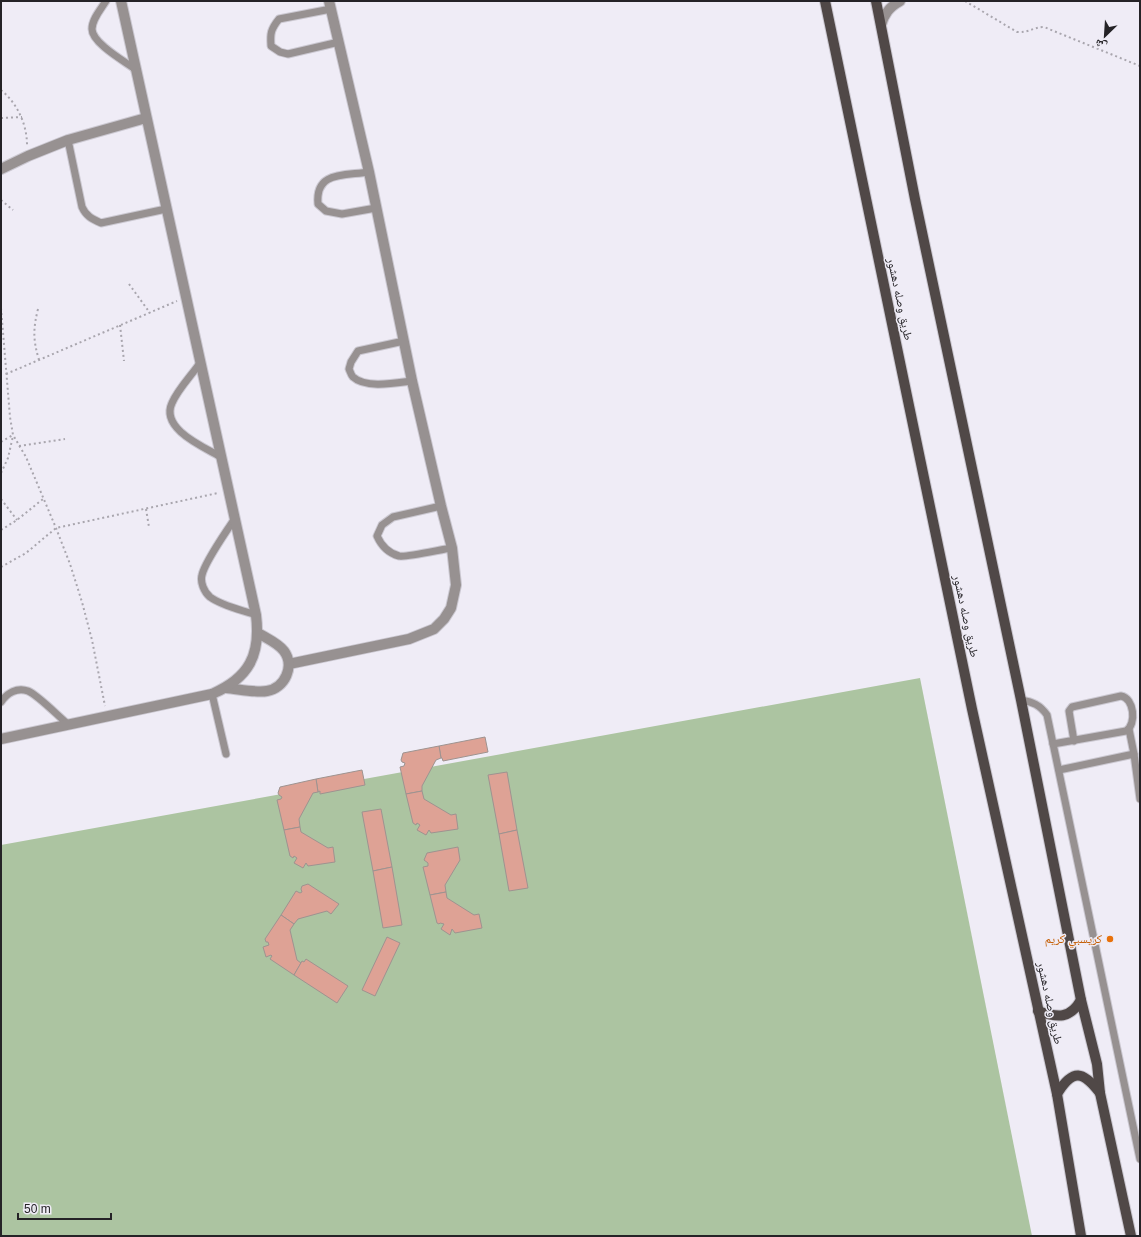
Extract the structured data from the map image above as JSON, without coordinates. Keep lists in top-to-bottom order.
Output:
{
  "streets": {
    "main road": ["طريق وصله دهشور"]
  },
  "places": ["كريسبي كريم"],
  "scale_bar": "50 m",
  "north": "bottom left"
}
